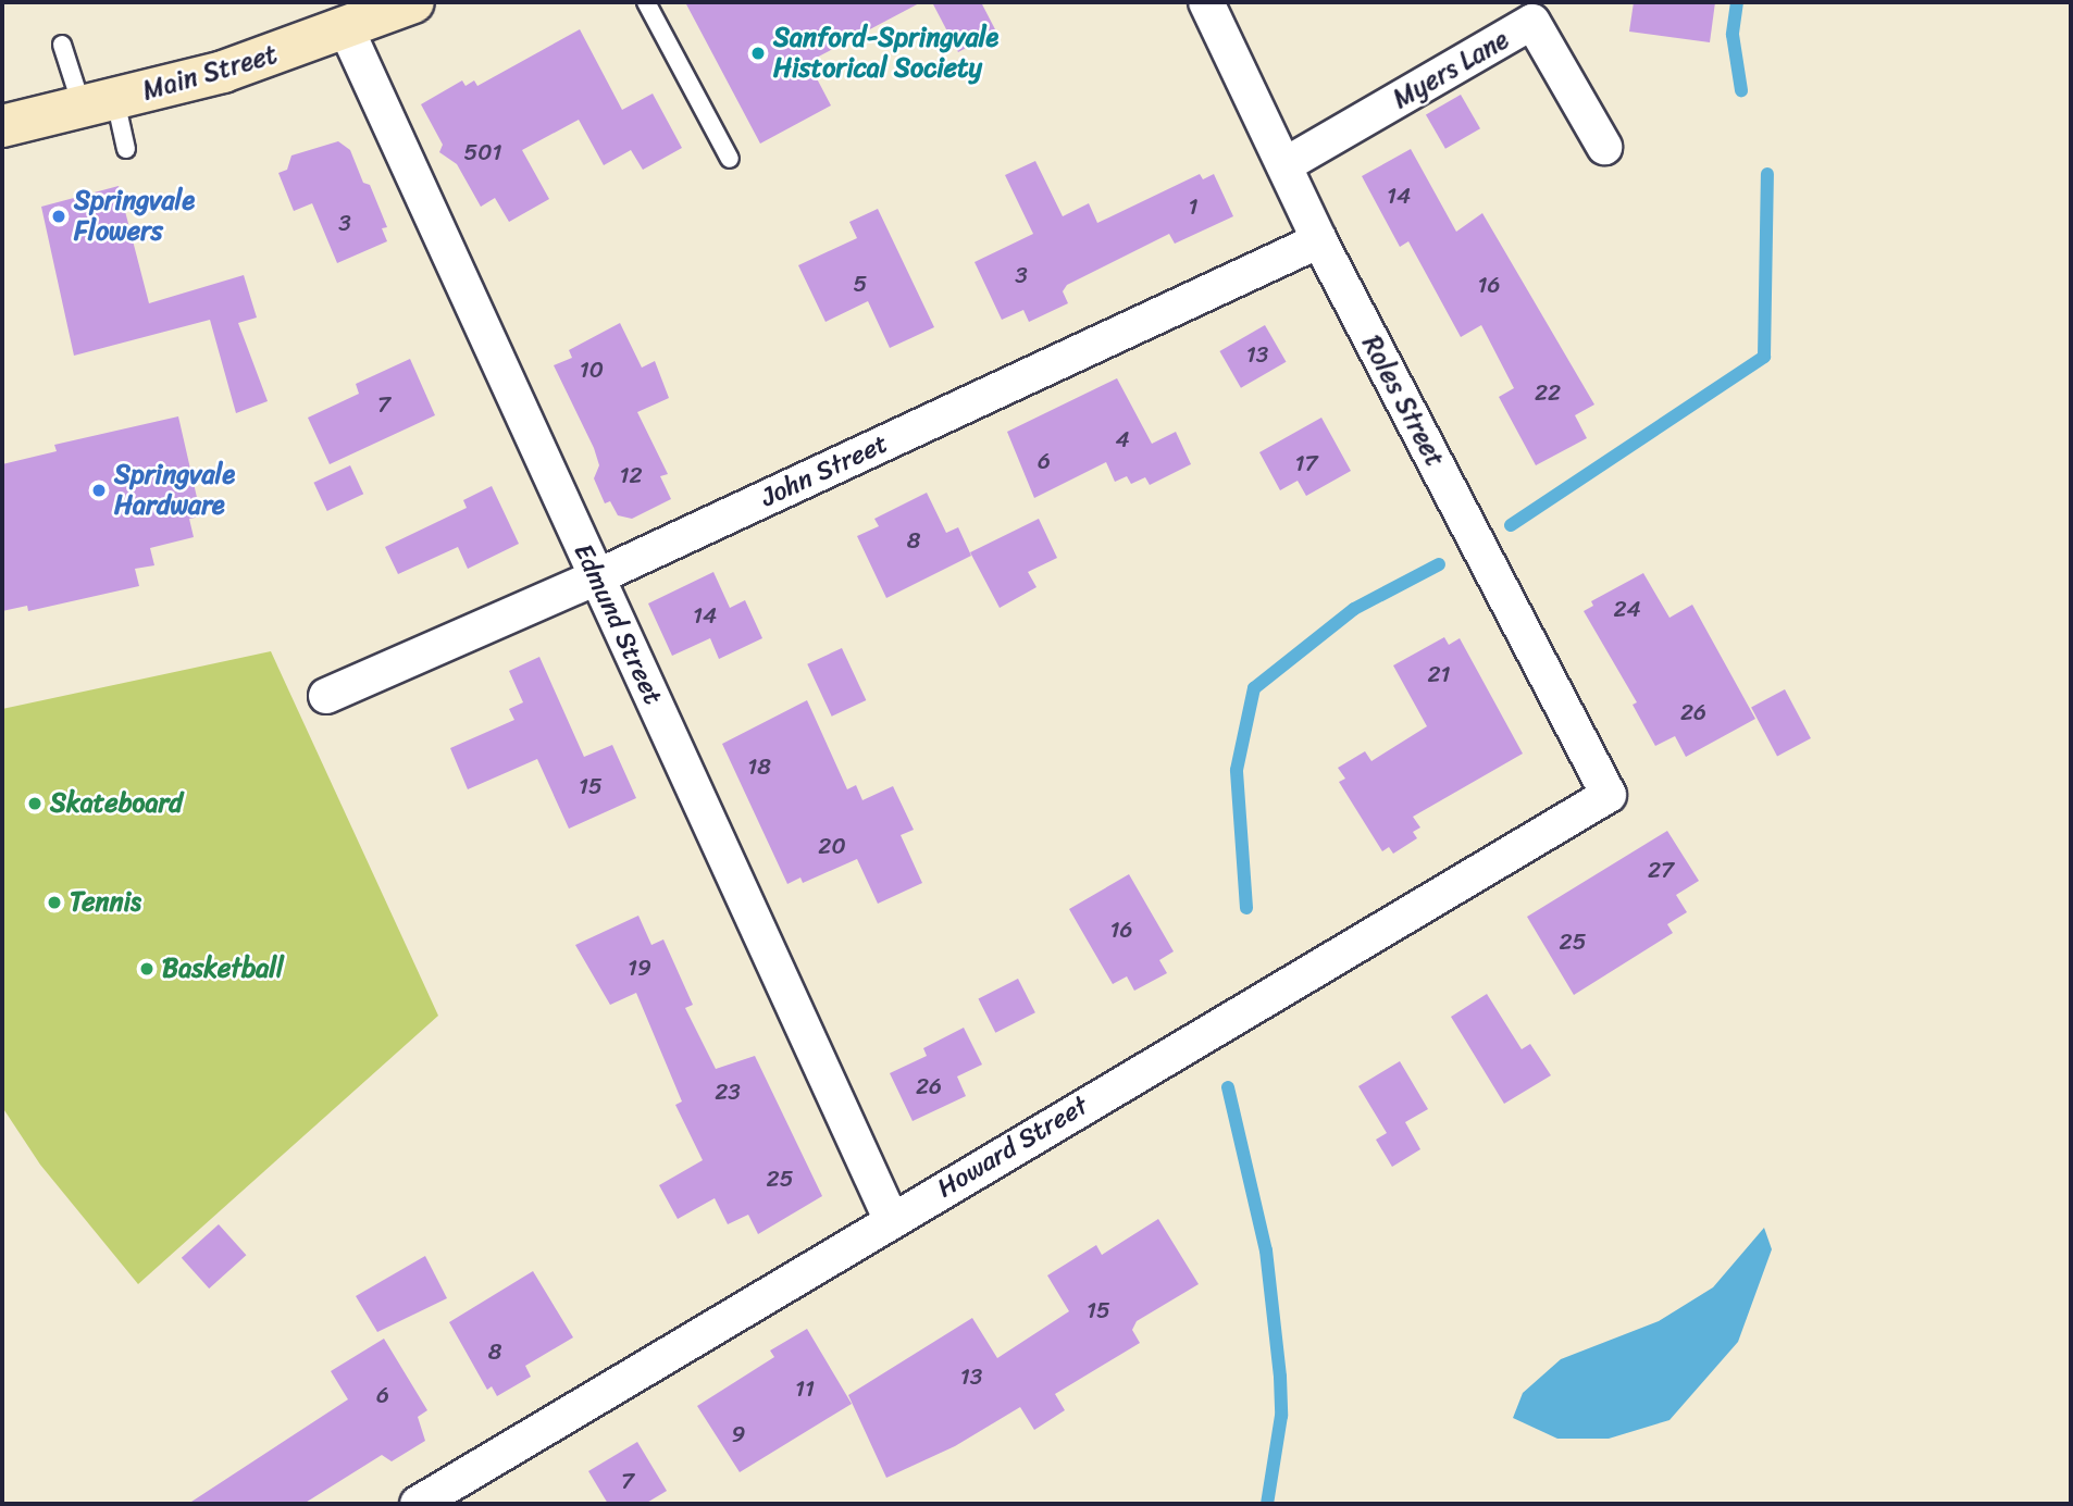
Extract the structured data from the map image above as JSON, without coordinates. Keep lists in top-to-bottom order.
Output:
{
  "streets": {
    "main road": ["Main Street"],
    "street": [
      "Myers Lane",
      "Roles Street",
      "John Street",
      "Edmund Street",
      "Howard Street"
    ]
  },
  "crossings": [
    ["Myers Lane", "Roles Street"],
    ["Main Street", "Edmund Street"],
    ["Roles Street", "John Street"],
    ["Roles Street", "Howard Street"],
    ["John Street", "Edmund Street"],
    ["Edmund Street", "Howard Street"]
  ],
  "places": [
    "Sanford-Springvale Historical Society",
    "Springvale Flowers",
    "Springvale Hardware",
    "Skateboard",
    "Tennis",
    "Basketball"
  ],
  "house_numbers": [
    "501",
    "14",
    "1",
    "3",
    "3",
    "5",
    "16",
    "13",
    "10",
    "22",
    "7",
    "4",
    "6",
    "17",
    "12",
    "8",
    "24",
    "14",
    "21",
    "26",
    "18",
    "15",
    "20",
    "27",
    "16",
    "25",
    "19",
    "26",
    "23",
    "25",
    "15",
    "8",
    "13",
    "11",
    "6",
    "9",
    "7"
  ]
}
